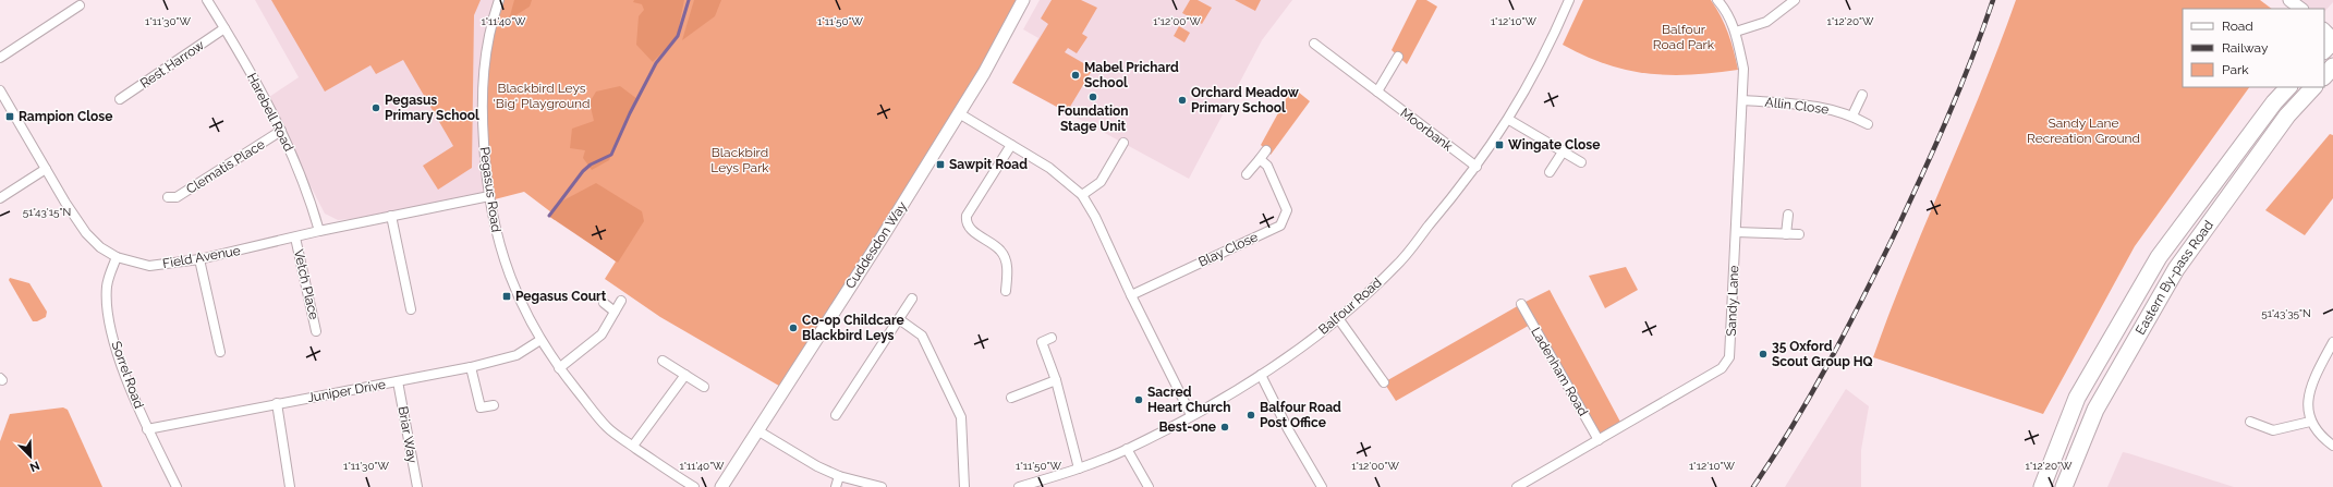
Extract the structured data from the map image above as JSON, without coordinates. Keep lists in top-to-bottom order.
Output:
{
  "streets": {
    "highway": ["Eastern By-pass Road"],
    "street": [
      "Rest Harrow",
      "Allin Close",
      "Harebell Road",
      "Moorbank",
      "Clematis Place",
      "Pegasus Road",
      "Cuddesdon Way",
      "Blay Close",
      "Field Avenue",
      "Vetch Place",
      "Sandy Lane",
      "Balfour Road",
      "Ladenham Road",
      "Sorrel Road",
      "Juniper Drive",
      "Briar Way"
    ]
  },
  "crossings": [
    ["Rest Harrow", "Harebell Road"],
    ["Allin Close", "Sandy Lane"],
    ["Harebell Road", "Clematis Place"],
    ["Harebell Road", "Field Avenue"],
    ["Moorbank", "Balfour Road"],
    ["Pegasus Road", "Field Avenue"],
    ["Pegasus Road", "Juniper Drive"],
    ["Field Avenue", "Vetch Place"],
    ["Field Avenue", "Sorrel Road"],
    ["Sandy Lane", "Ladenham Road"],
    ["Sorrel Road", "Juniper Drive"],
    ["Juniper Drive", "Briar Way"]
  ],
  "parks": [
    "Balfour Road Park",
    "Blackbird Leys 'Big' Playground",
    "Sandy Lane Recreation Ground",
    "Blackbird Leys Park"
  ],
  "places": {
    "other": [
      "Mabel Prichard School",
      "Foundation Stage Unit",
      "Orchard Meadow Primary School",
      "Pegasus Primary School",
      "Co-op Childcare Blackbird Leys",
      "35 Oxford Scout Group HQ",
      "Sacred Heart Church",
      "Balfour Road Post Office",
      "Best-one"
    ],
    "transit": [
      "Rampion Close",
      "Wingate Close",
      "Sawpit Road",
      "Pegasus Court"
    ]
  },
  "legend": ["Road", "Railway", "Park"],
  "north": "bottom right",
  "coordinates": [
    "1°11'30\"W",
    "1°11'40\"W",
    "1°11'50\"W",
    "1°12'00\"W",
    "1°12'10\"W",
    "1°12'20\"W",
    "51°43'15\"N",
    "51°43'35\"N"
  ]
}
